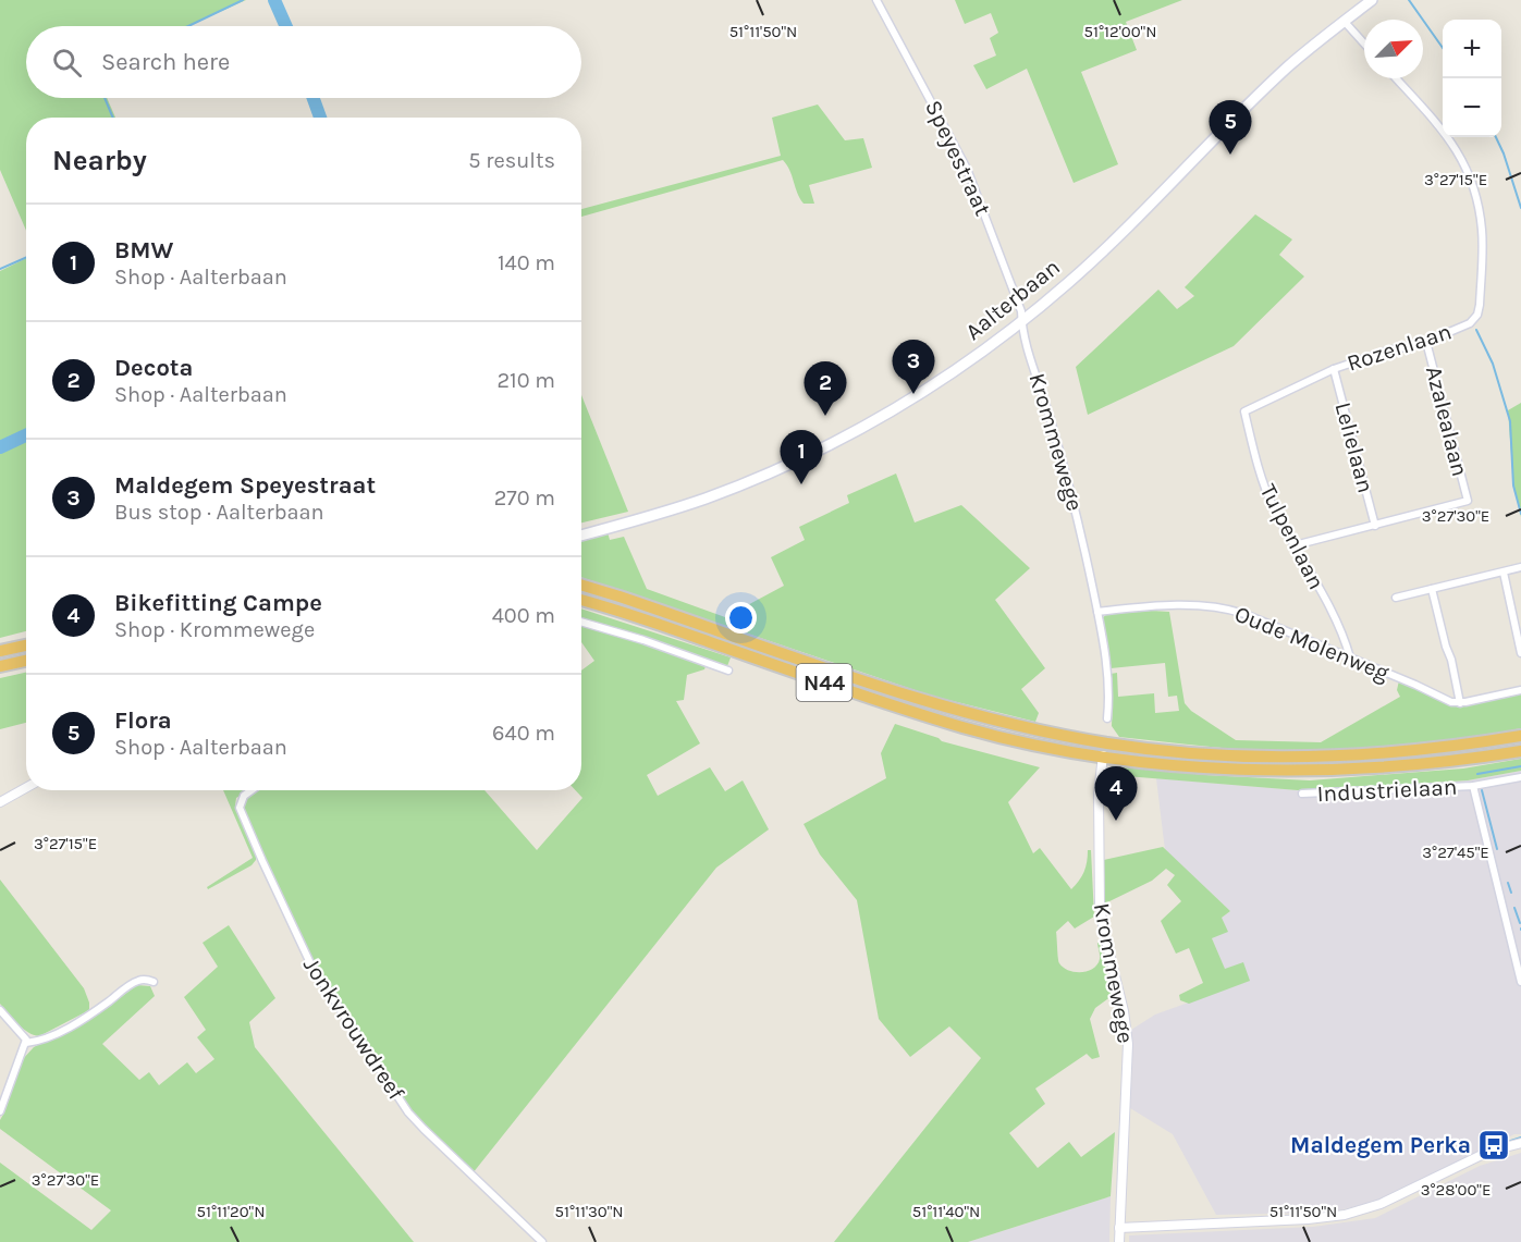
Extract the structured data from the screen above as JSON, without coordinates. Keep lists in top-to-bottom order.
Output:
{
  "streets": {
    "highway": ["N44"],
    "main road": ["Aalterbaan"],
    "street": [
      "Speyestraat",
      "Rozenlaan",
      "Azalealaan",
      "Krommewege",
      "Lelielaan",
      "Tulpenlaan",
      "Oude Molenweg",
      "Industrielaan",
      "Jonkvrouwdreef"
    ]
  },
  "crossings": [
    ["Speyestraat", "Aalterbaan"],
    ["Speyestraat", "Krommewege"],
    ["Aalterbaan", "Krommewege"],
    ["Rozenlaan", "Azalealaan"],
    ["Rozenlaan", "Lelielaan"],
    ["Rozenlaan", "Tulpenlaan"],
    ["Azalealaan", "Lelielaan"],
    ["Krommewege", "Oude Molenweg"],
    ["Krommewege", "N44"],
    ["Tulpenlaan", "Oude Molenweg"]
  ],
  "places": {
    "bus stop": ["Maldegem Perka"]
  },
  "north": "top right",
  "page": {
    "map_buttons": ["+", "−"],
    "search": "Search here",
    "pins": [
      "5",
      "3",
      "2",
      "1",
      "4"
    ],
    "heading": ["Nearby", "5 results"],
    "list": [
      {
        "mark": "1",
        "name": "BMW",
        "note": "Shop · Aalterbaan",
        "value": "140 m"
      },
      {
        "mark": "2",
        "name": "Decota",
        "note": "Shop · Aalterbaan",
        "value": "210 m"
      },
      {
        "mark": "3",
        "name": "Maldegem Speyestraat",
        "note": "Bus stop · Aalterbaan",
        "value": "270 m"
      },
      {
        "mark": "4",
        "name": "Bikefitting Campe",
        "note": "Shop · Krommewege",
        "value": "400 m"
      },
      {
        "mark": "5",
        "name": "Flora",
        "note": "Shop · Aalterbaan",
        "value": "640 m"
      }
    ]
  },
  "coordinates": [
    "51°11'50\"N",
    "51°12'00\"N",
    "3°27'15\"E",
    "3°27'30\"E",
    "3°27'45\"E",
    "3°28'00\"E",
    "51°11'20\"N",
    "51°11'30\"N",
    "51°11'40\"N"
  ]
}
